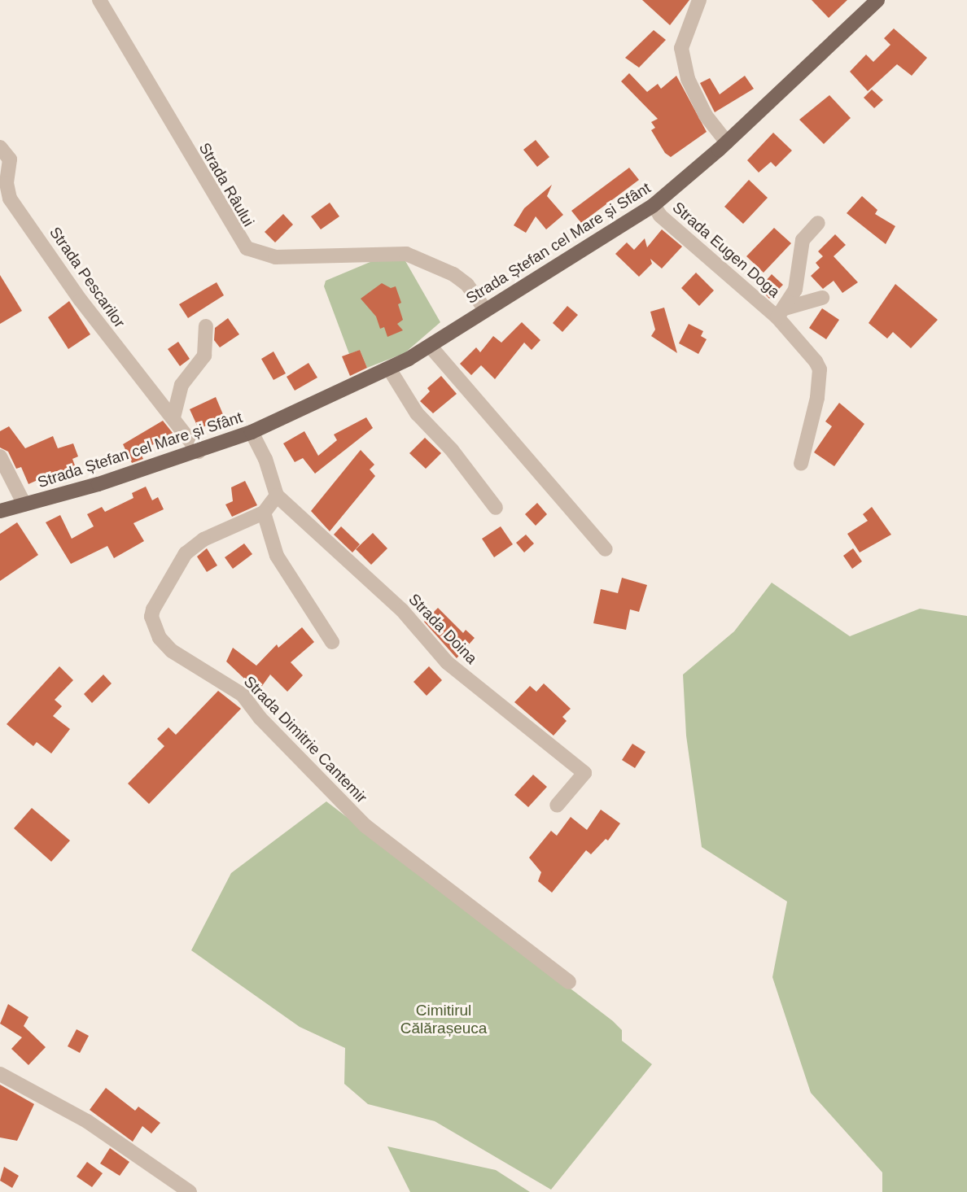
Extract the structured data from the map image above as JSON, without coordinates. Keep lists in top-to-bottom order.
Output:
{
  "streets": {
    "main road": ["Strada Ștefan cel Mare și Sfânt"],
    "street": [
      "Strada Râului",
      "Strada Eugen Doga",
      "Strada Pescarilor",
      "Strada Doina",
      "Strada Dimitrie Cantemir"
    ]
  },
  "crossings": [
    ["Strada Râului", "Strada Ștefan cel Mare și Sfânt"],
    ["Strada Ștefan cel Mare și Sfânt", "Strada Eugen Doga"],
    ["Strada Ștefan cel Mare și Sfânt", "Strada Pescarilor"],
    ["Strada Doina", "Strada Dimitrie Cantemir"]
  ],
  "parks": ["Cimitirul Călărașeuca"]
}
